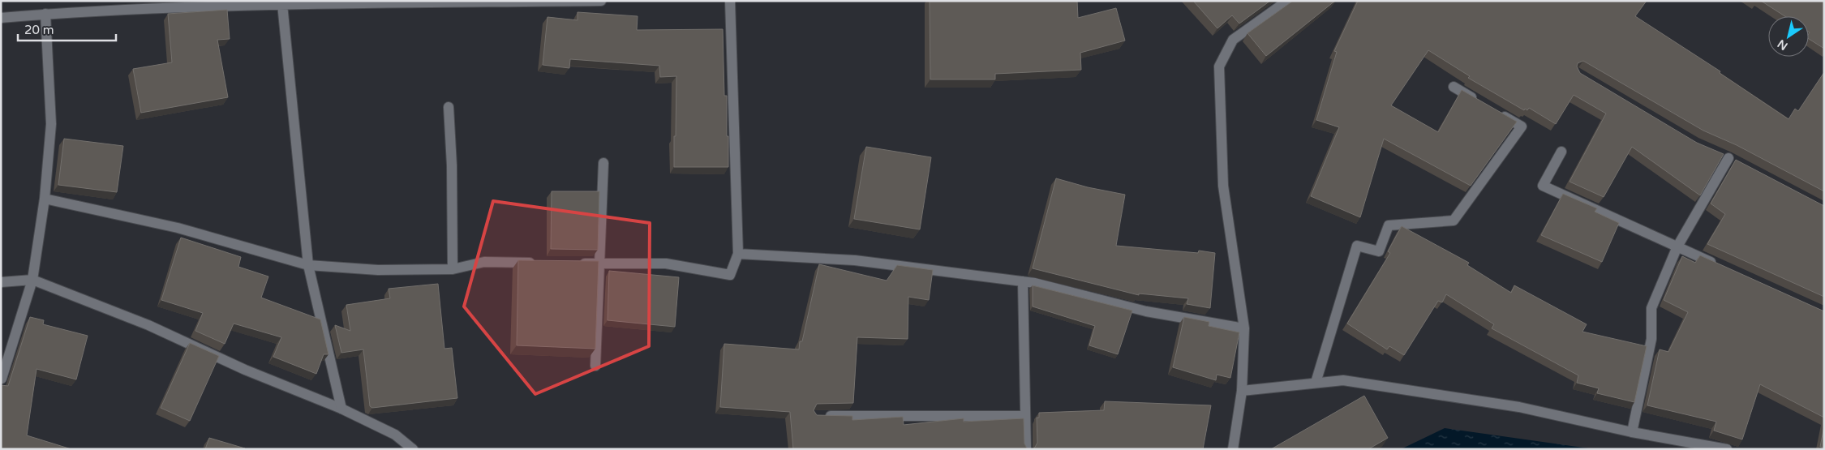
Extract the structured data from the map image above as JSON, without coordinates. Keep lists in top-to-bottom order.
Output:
{
  "scale_bar": "20 m",
  "north": "bottom left"
}
